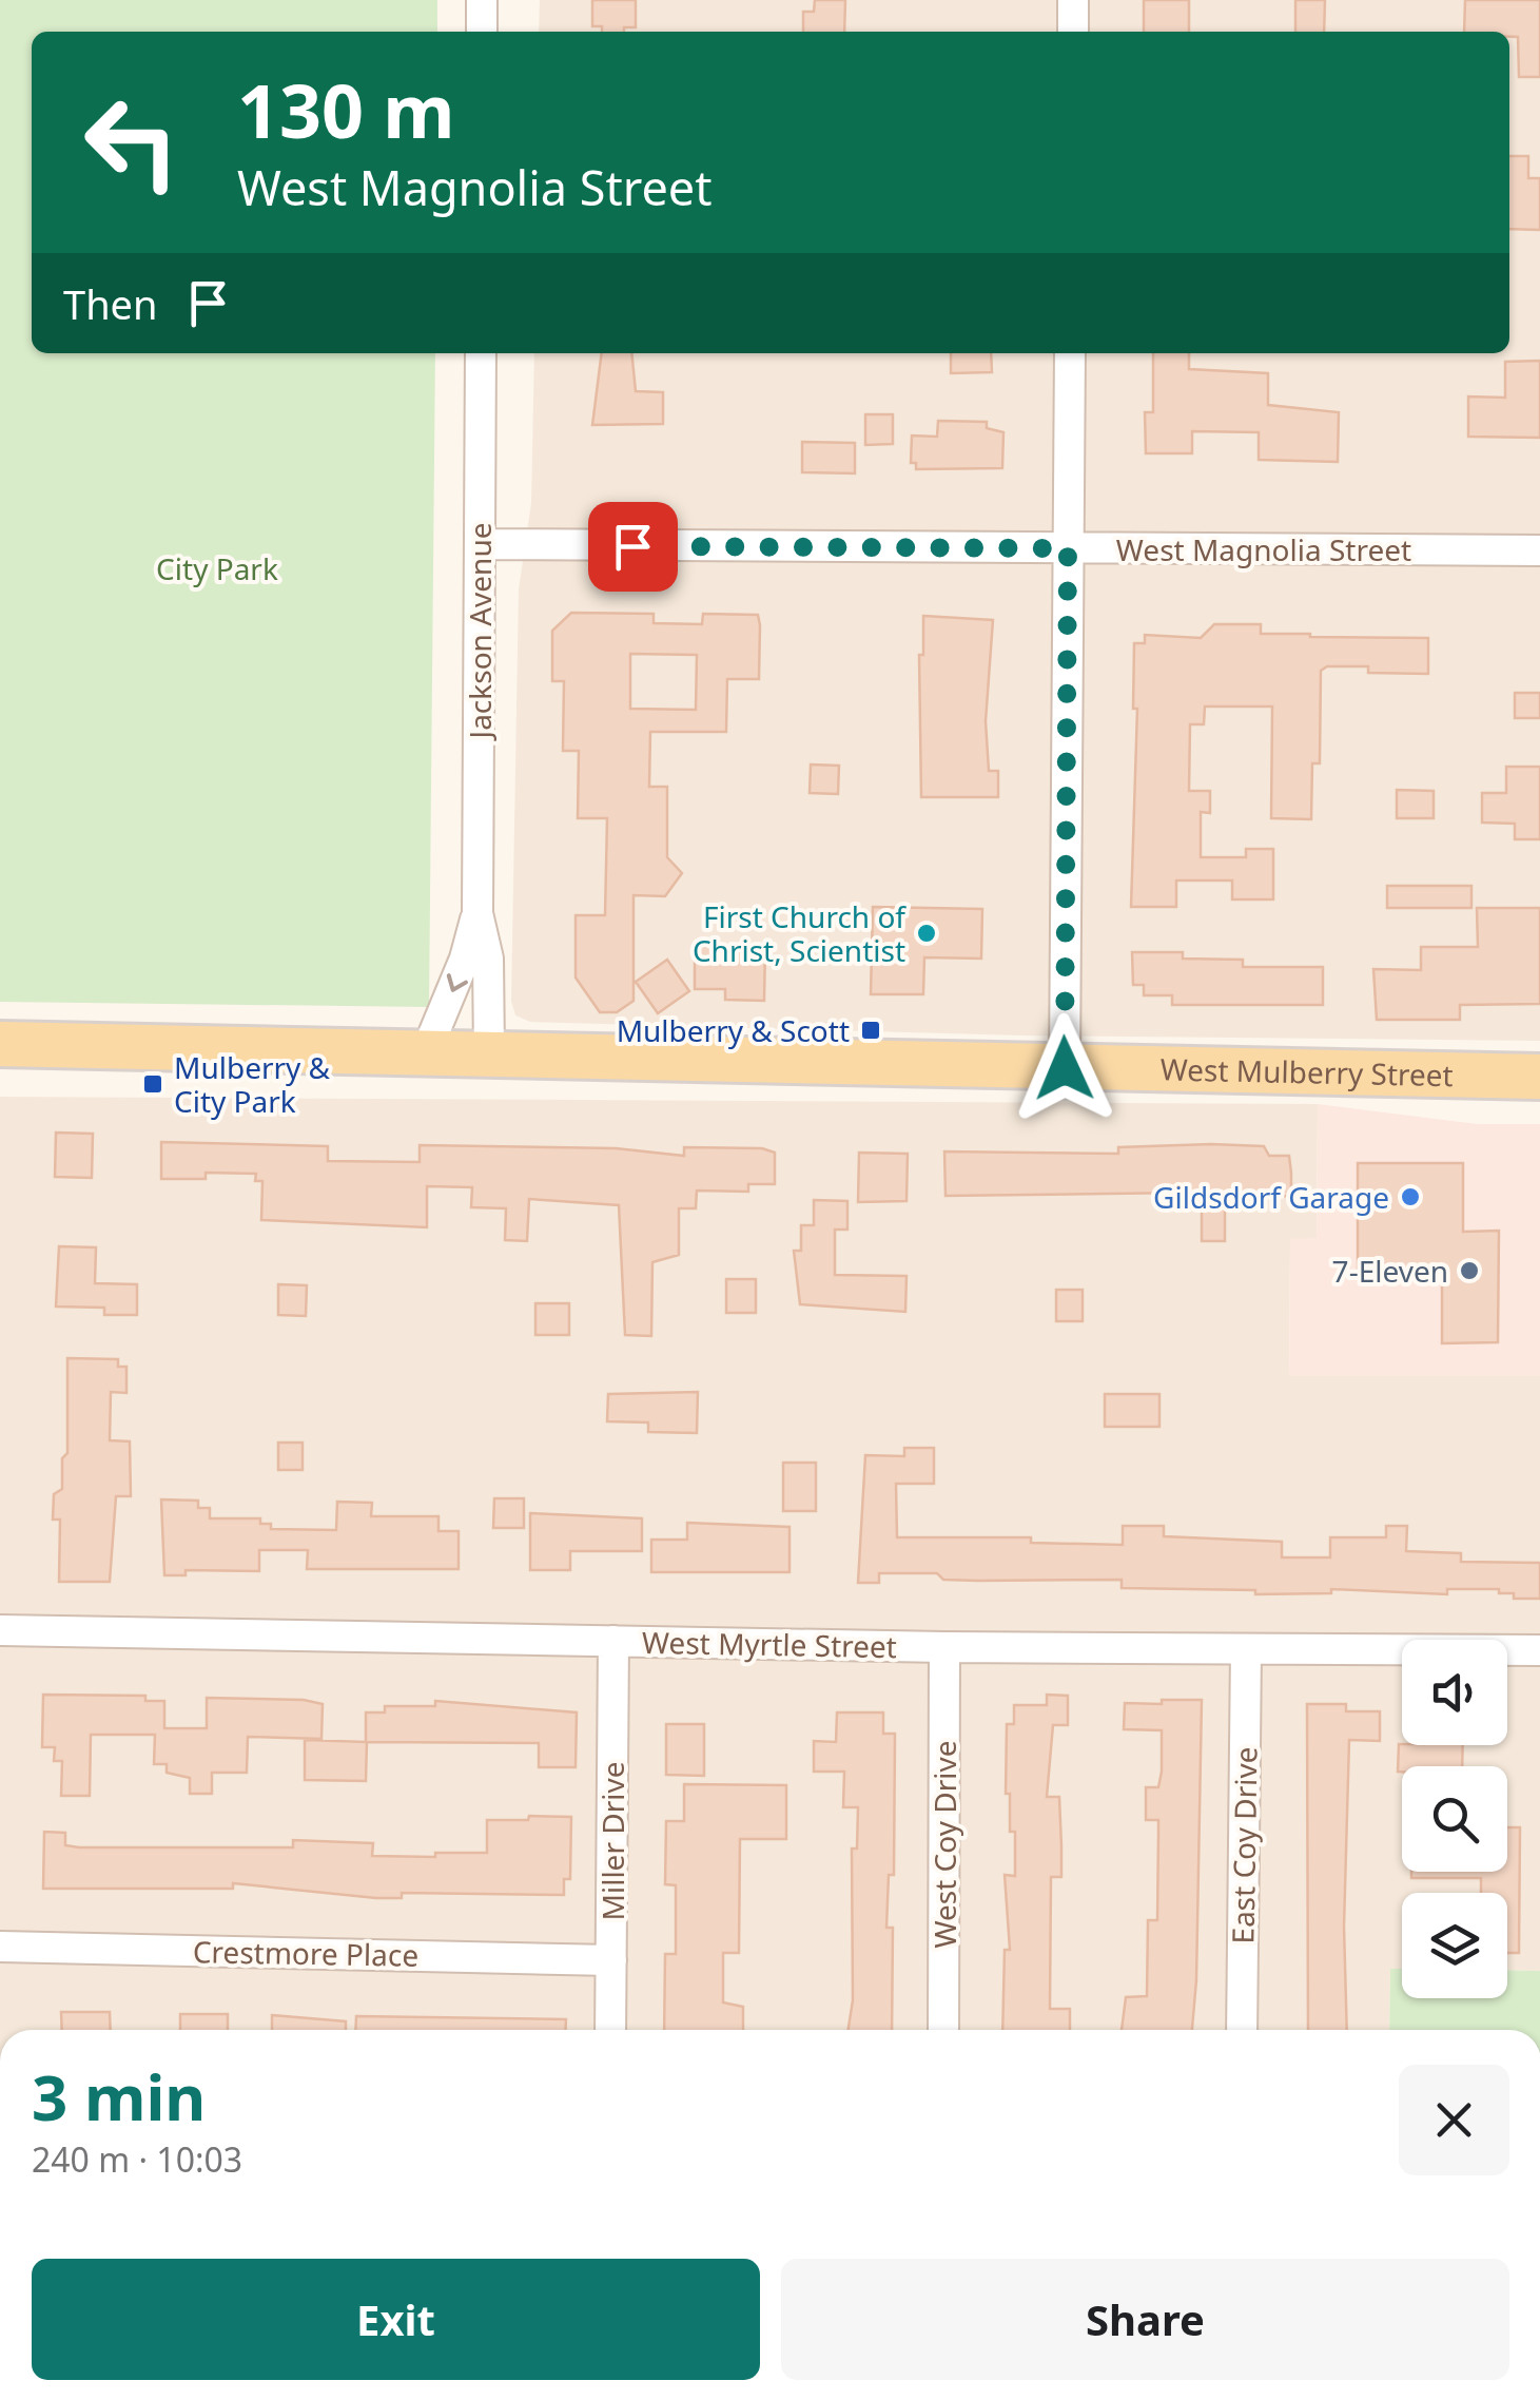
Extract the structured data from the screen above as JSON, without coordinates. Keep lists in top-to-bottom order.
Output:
{
  "streets": {
    "main road": ["West Mulberry Street"],
    "street": [
      "West Magnolia Street",
      "Jackson Avenue",
      "West Myrtle Street",
      "Miller Drive",
      "West Coy Drive",
      "East Coy Drive",
      "Crestmore Place"
    ]
  },
  "crossings": [
    ["West Magnolia Street", "Jackson Avenue"],
    ["Jackson Avenue", "West Mulberry Street"],
    ["West Myrtle Street", "Miller Drive"],
    ["West Myrtle Street", "West Coy Drive"],
    ["West Myrtle Street", "East Coy Drive"],
    ["Miller Drive", "Crestmore Place"]
  ],
  "parks": ["City Park"],
  "places": {
    "other": ["First Church of Christ, Scientist", "Gildsdorf Garage", "7-Eleven"],
    "transit": ["Mulberry & Scott", "Mulberry & City Park"]
  },
  "page": {
    "turn": ["130 m", "West Magnolia Street"],
    "then": "Then",
    "heading": ["3 min", "240 m · 10:03"],
    "buttons": ["Exit", "Share"]
  }
}
